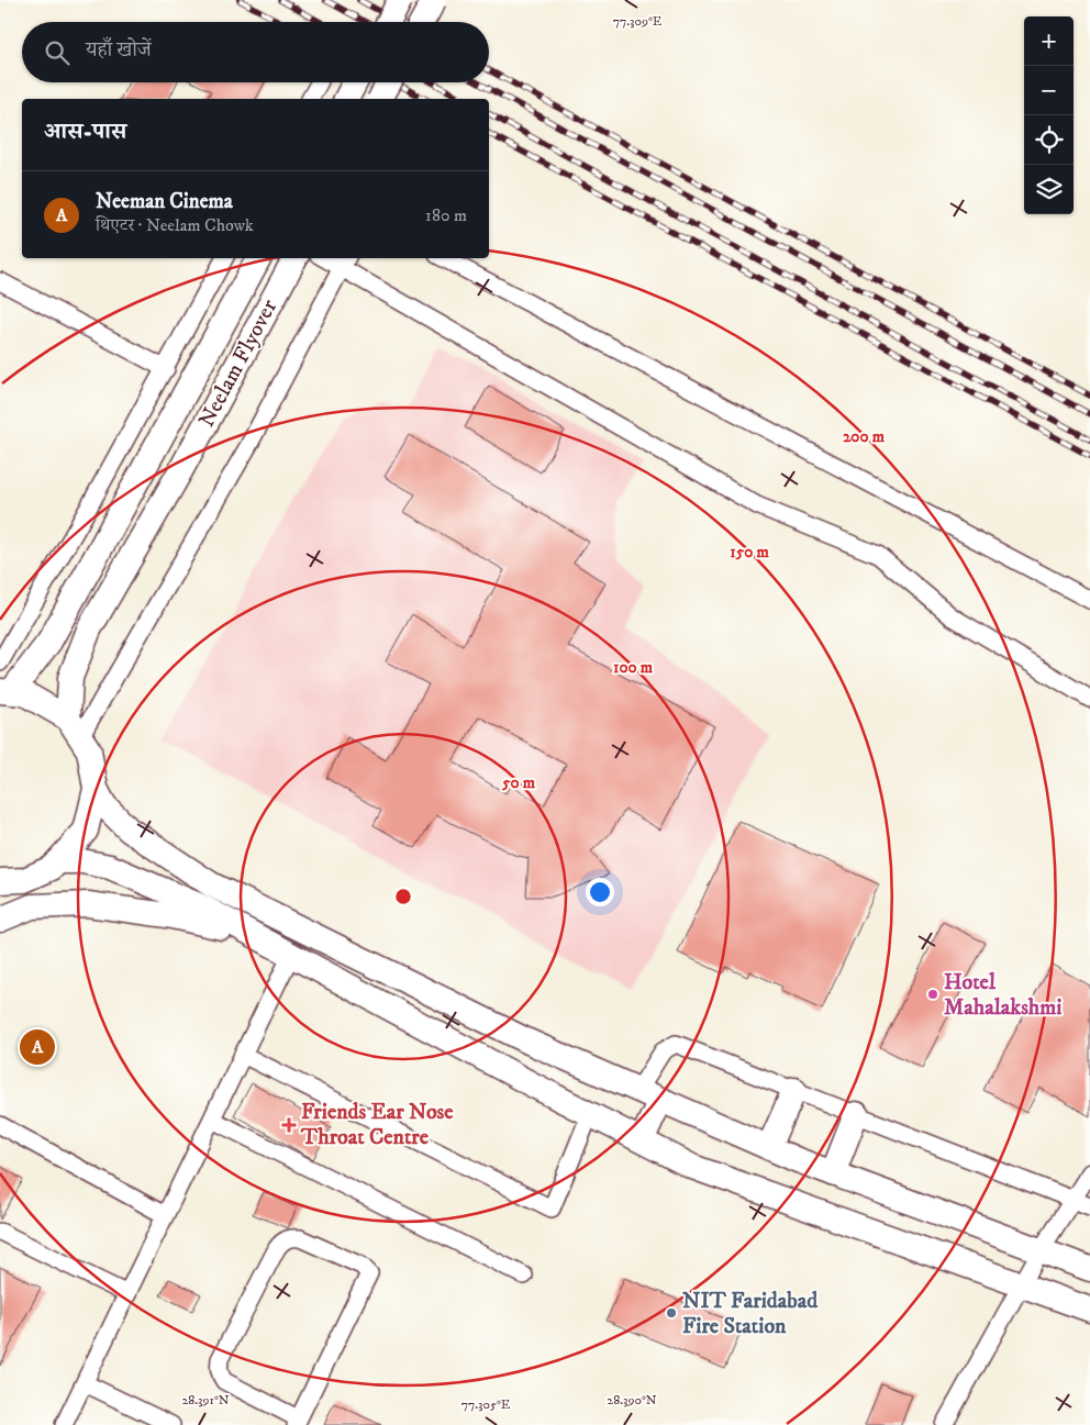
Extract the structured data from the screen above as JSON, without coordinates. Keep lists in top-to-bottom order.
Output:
{
  "streets": {
    "street": ["Neelam Flyover"]
  },
  "places": {
    "other": ["Hotel Mahalakshmi", "NIT Faridabad Fire Station"],
    "health": ["Friends Ear Nose Throat Centre"]
  },
  "page": {
    "map_buttons": ["+", "−"],
    "search": "यहाँ खोजें",
    "heading": "आस-पास",
    "list": [
      {
        "mark": "A",
        "name": "Neeman Cinema",
        "note": "थिएटर · Neelam Chowk",
        "value": "180 m"
      }
    ],
    "pins": "A"
  },
  "coordinates": [
    "77.309°E",
    "28.391°N",
    "28.390°N",
    "77.305°E"
  ],
  "rings": [
    "200 m",
    "150 m",
    "100 m",
    "50 m"
  ]
}
